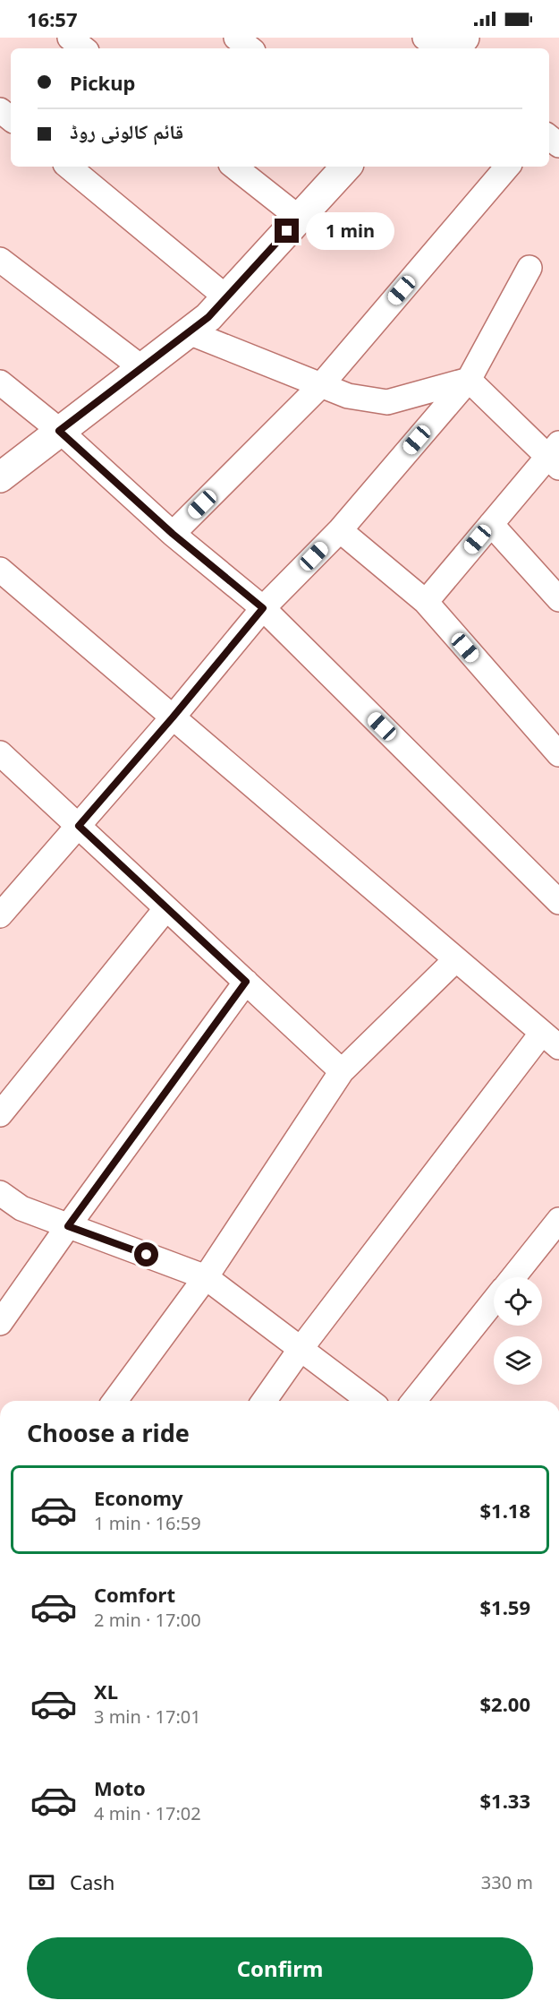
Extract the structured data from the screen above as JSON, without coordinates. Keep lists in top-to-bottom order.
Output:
{
  "page": {
    "status": "16:57",
    "banner": ["Pickup", "قائم کالونی روڈ"],
    "bubble": "1 min",
    "heading": "Choose a ride",
    "list": [
      {
        "name": "Economy",
        "note": "1 min · 16:59",
        "value": "$1.18"
      },
      {
        "name": "Comfort",
        "note": "2 min · 17:00",
        "value": "$1.59"
      },
      {
        "name": "XL",
        "note": "3 min · 17:01",
        "value": "$2.00"
      },
      {
        "name": "Moto",
        "note": "4 min · 17:02",
        "value": "$1.33"
      }
    ],
    "pay": ["Cash", "330 m"],
    "buttons": "Confirm"
  }
}
